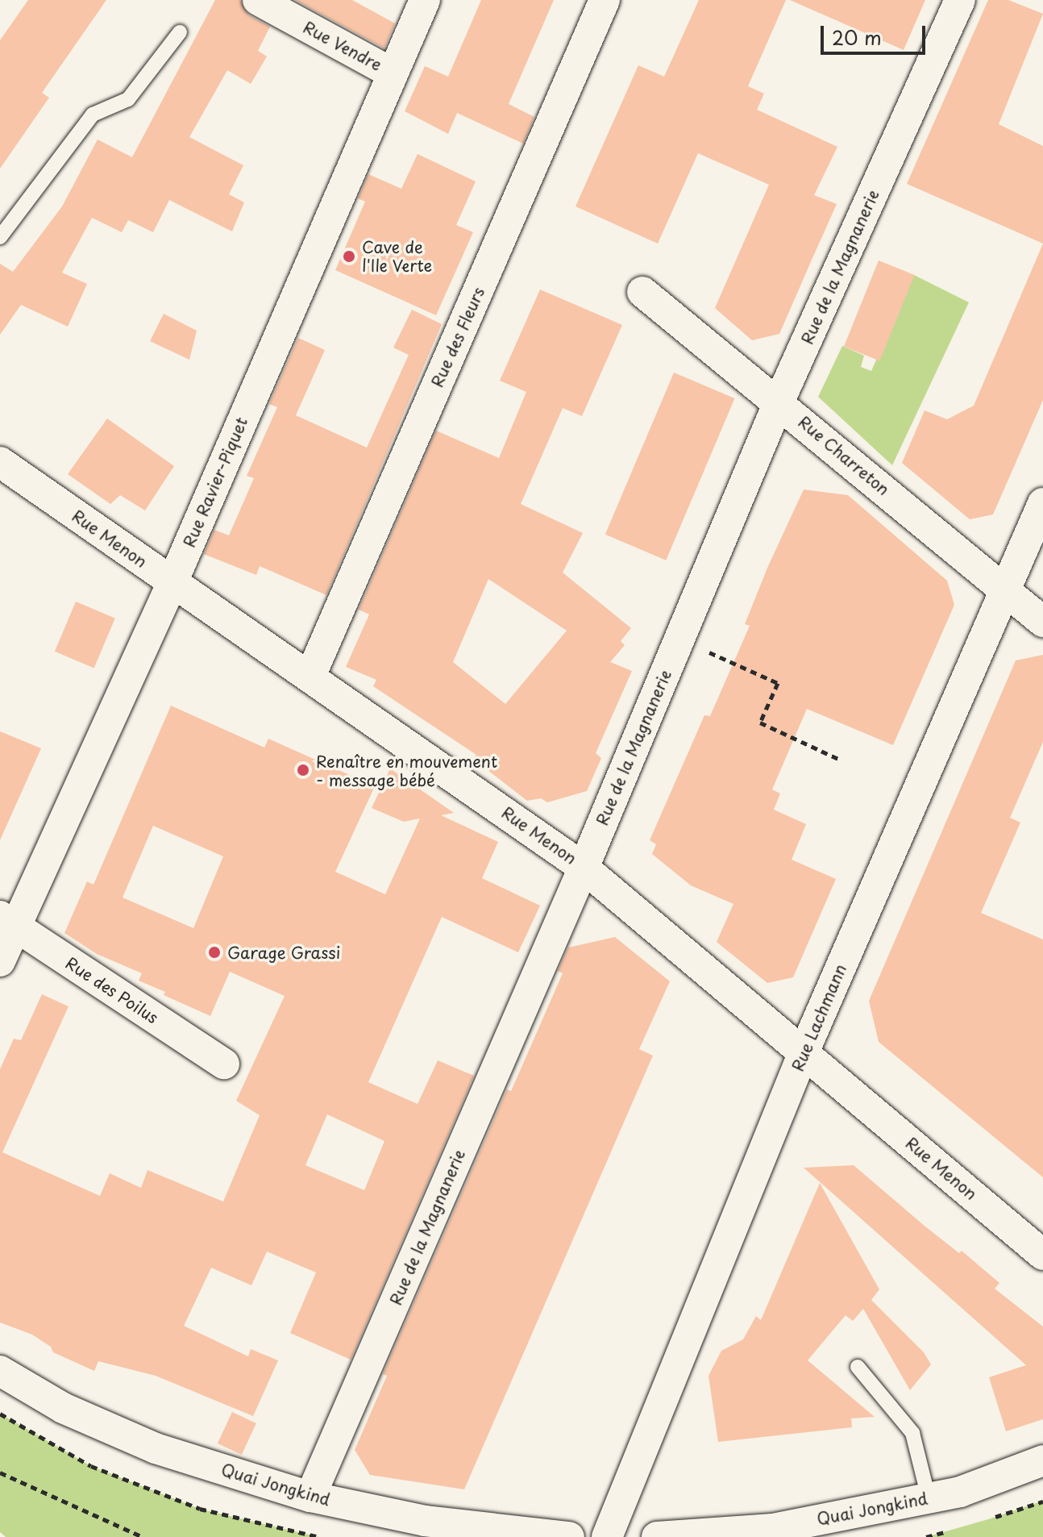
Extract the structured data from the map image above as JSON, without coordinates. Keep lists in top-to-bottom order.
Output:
{
  "streets": {
    "street": [
      "Rue Vendre",
      "Rue de la Magnanerie",
      "Rue des Fleurs",
      "Rue Charreton",
      "Rue Ravier-Piquet",
      "Rue Menon",
      "Rue des Poilus",
      "Rue Lachmann",
      "Quai Jongkind"
    ]
  },
  "crossings": [
    ["Rue Vendre", "Rue Ravier-Piquet"],
    ["Rue de la Magnanerie", "Rue Charreton"],
    ["Rue de la Magnanerie", "Rue Menon"],
    ["Rue de la Magnanerie", "Quai Jongkind"],
    ["Rue des Fleurs", "Rue Menon"],
    ["Rue Charreton", "Rue Lachmann"],
    ["Rue Ravier-Piquet", "Rue Menon"],
    ["Rue Ravier-Piquet", "Rue des Poilus"],
    ["Rue Menon", "Rue Lachmann"]
  ],
  "places": ["Cave de l'Ile Verte", "Renaître en mouvement - message bébé", "Garage Grassi"],
  "scale_bar": "20 m"
}
